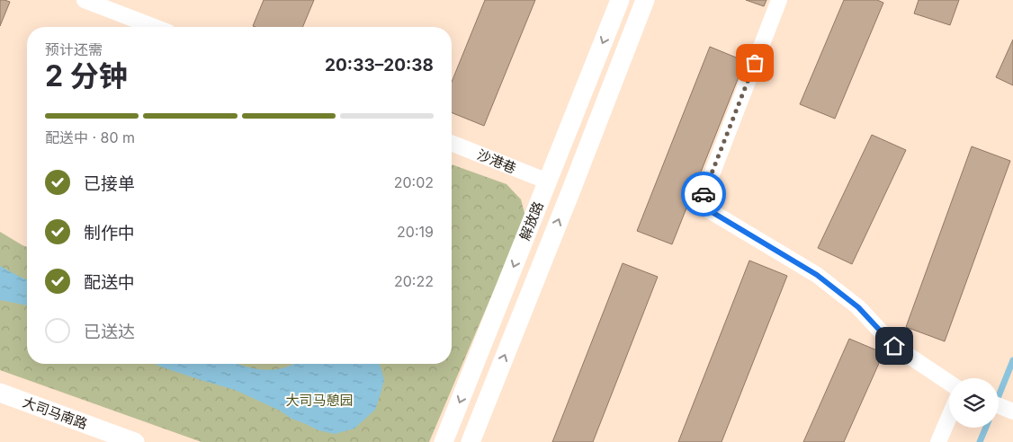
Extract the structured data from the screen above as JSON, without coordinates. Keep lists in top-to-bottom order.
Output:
{
  "streets": {
    "street": ["沙港巷", "解放路", "大司马南路"]
  },
  "crossings": [
    ["沙港巷", "解放路"]
  ],
  "parks": ["大司马憩园"],
  "page": {
    "heading": ["2 分钟", "预计还需", "20:33–20:38"],
    "bar": "配送中 · 80 m",
    "list": [
      ["已接单", "20:02"],
      ["制作中", "20:19"],
      ["配送中", "20:22"],
      "已送达"
    ]
  }
}
